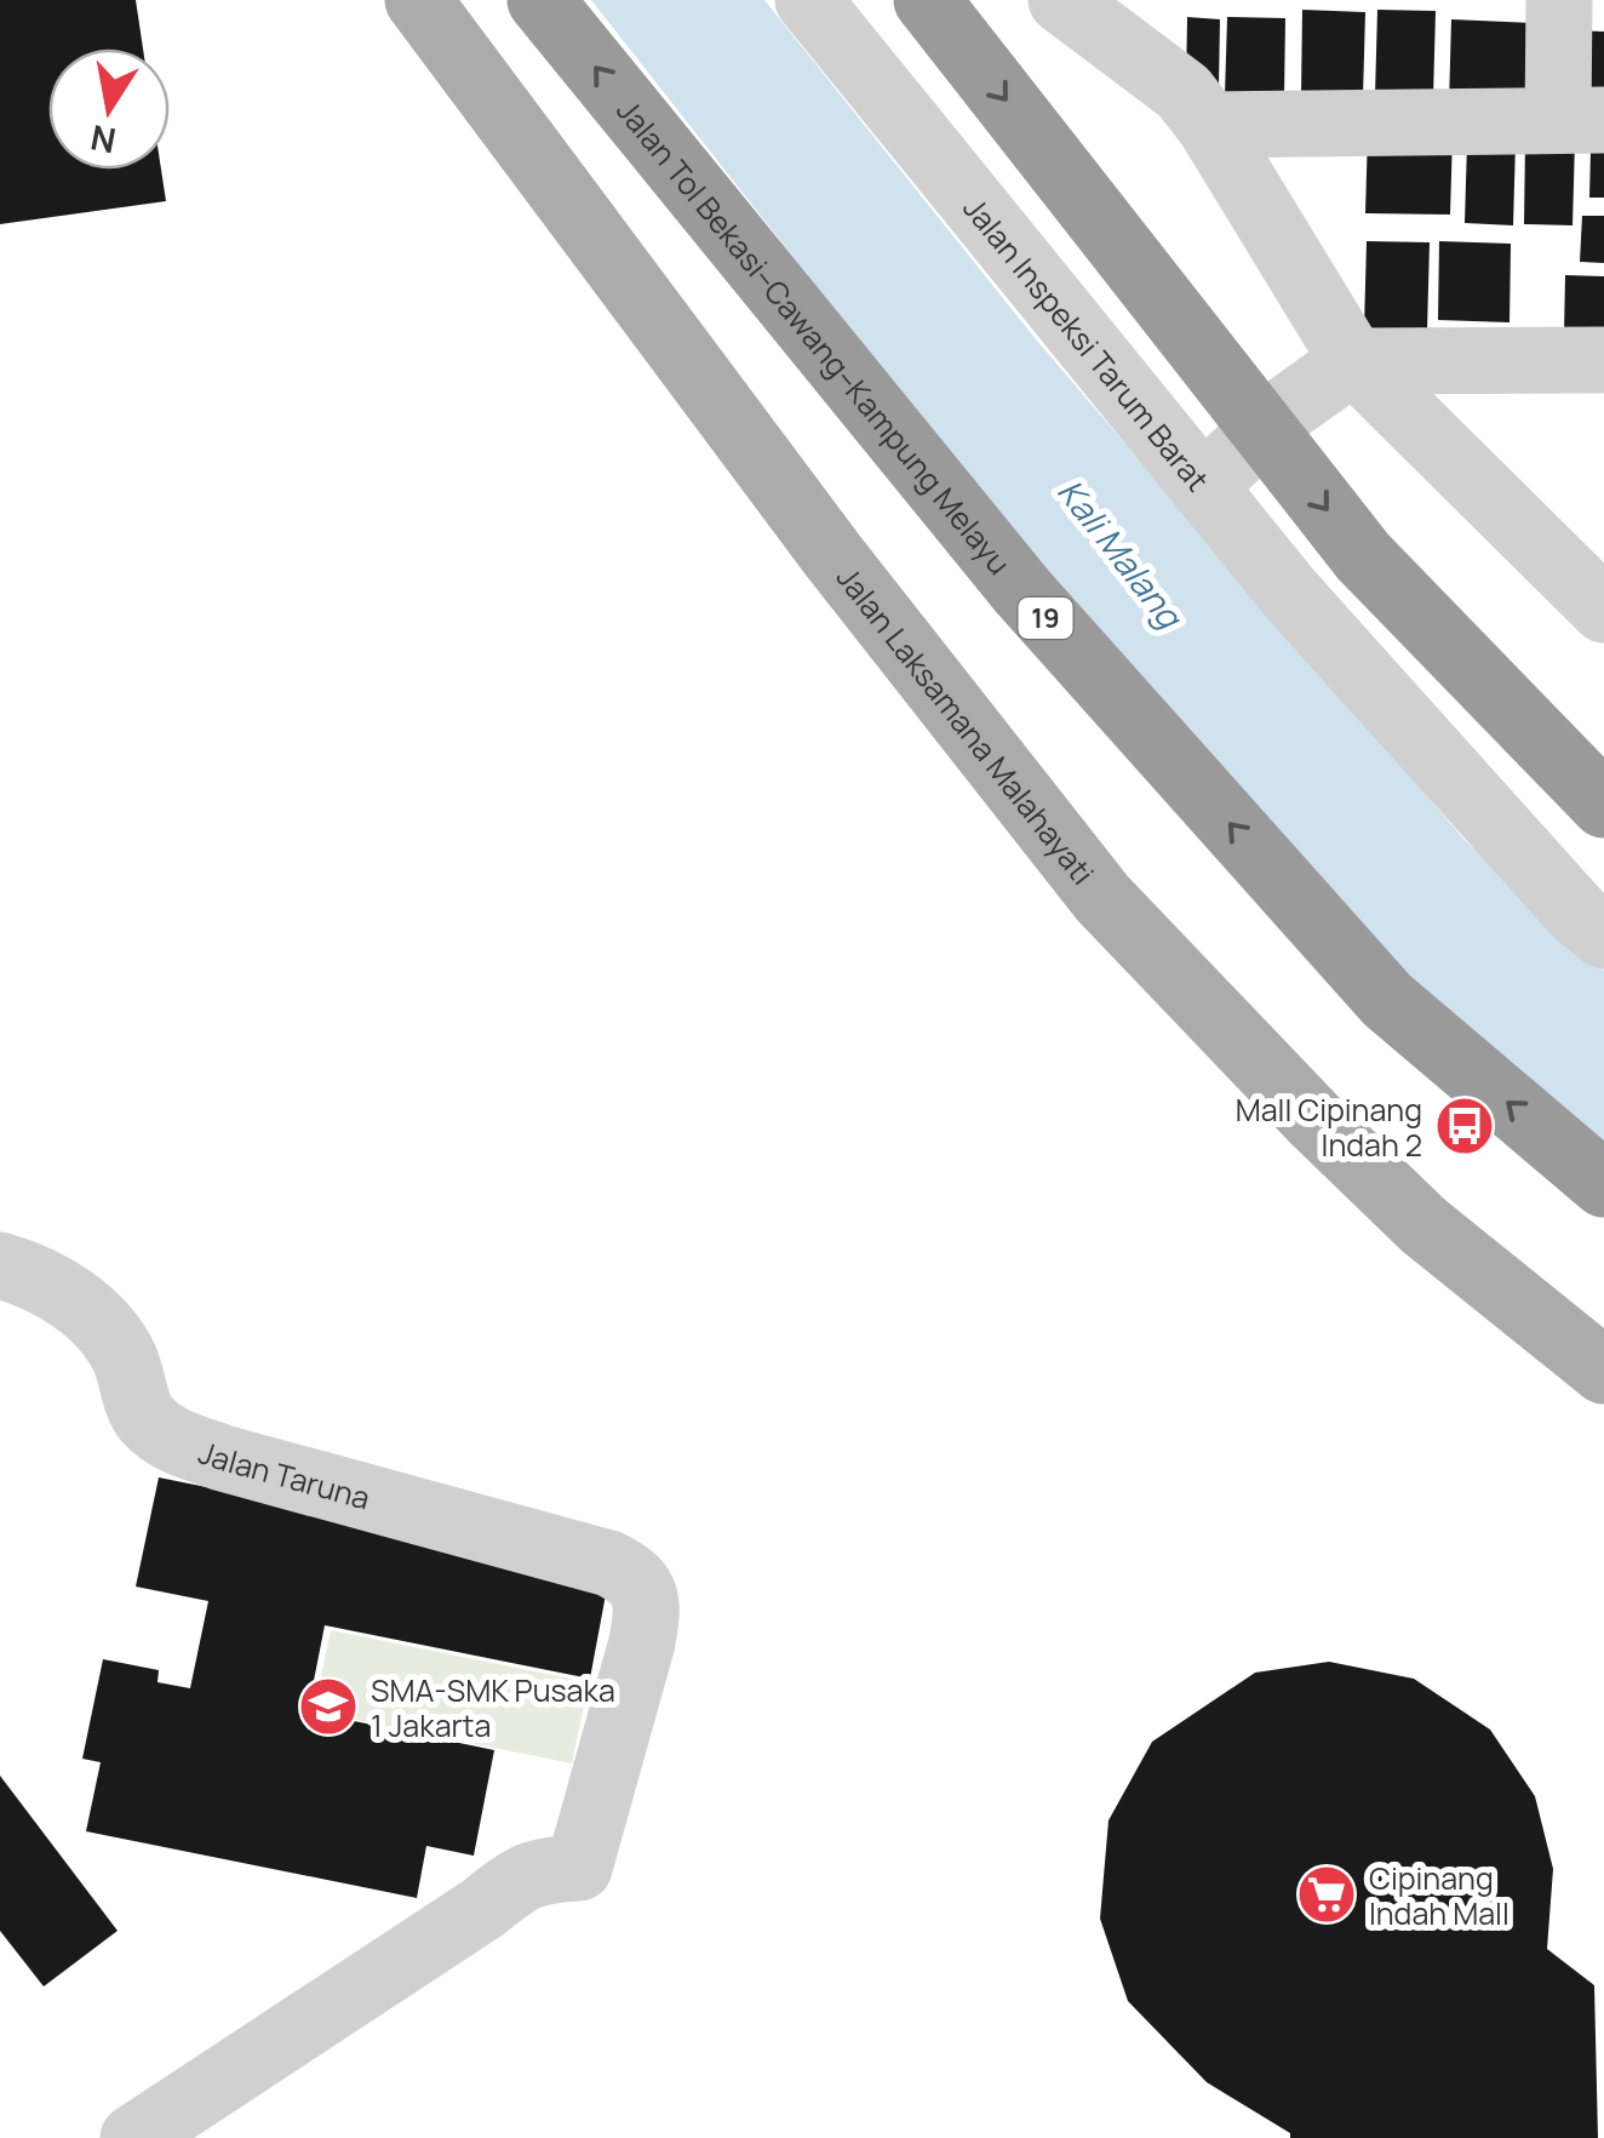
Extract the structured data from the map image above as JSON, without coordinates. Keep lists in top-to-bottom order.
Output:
{
  "streets": {
    "highway": ["Jalan Tol Bekasi–Cawang–Kampung Melayu", "19"],
    "main road": ["Jalan Laksamana Malahayati"],
    "street": ["Jalan Inspeksi Tarum Barat", "Jalan Taruna"]
  },
  "water": ["Kali Malang"],
  "places": {
    "bus stop": ["Mall Cipinang Indah 2"],
    "school or university": ["SMA-SMK Pusaka 1 Jakarta"],
    "supermarket": ["Cipinang Indah Mall"]
  },
  "north": "bottom"
}
